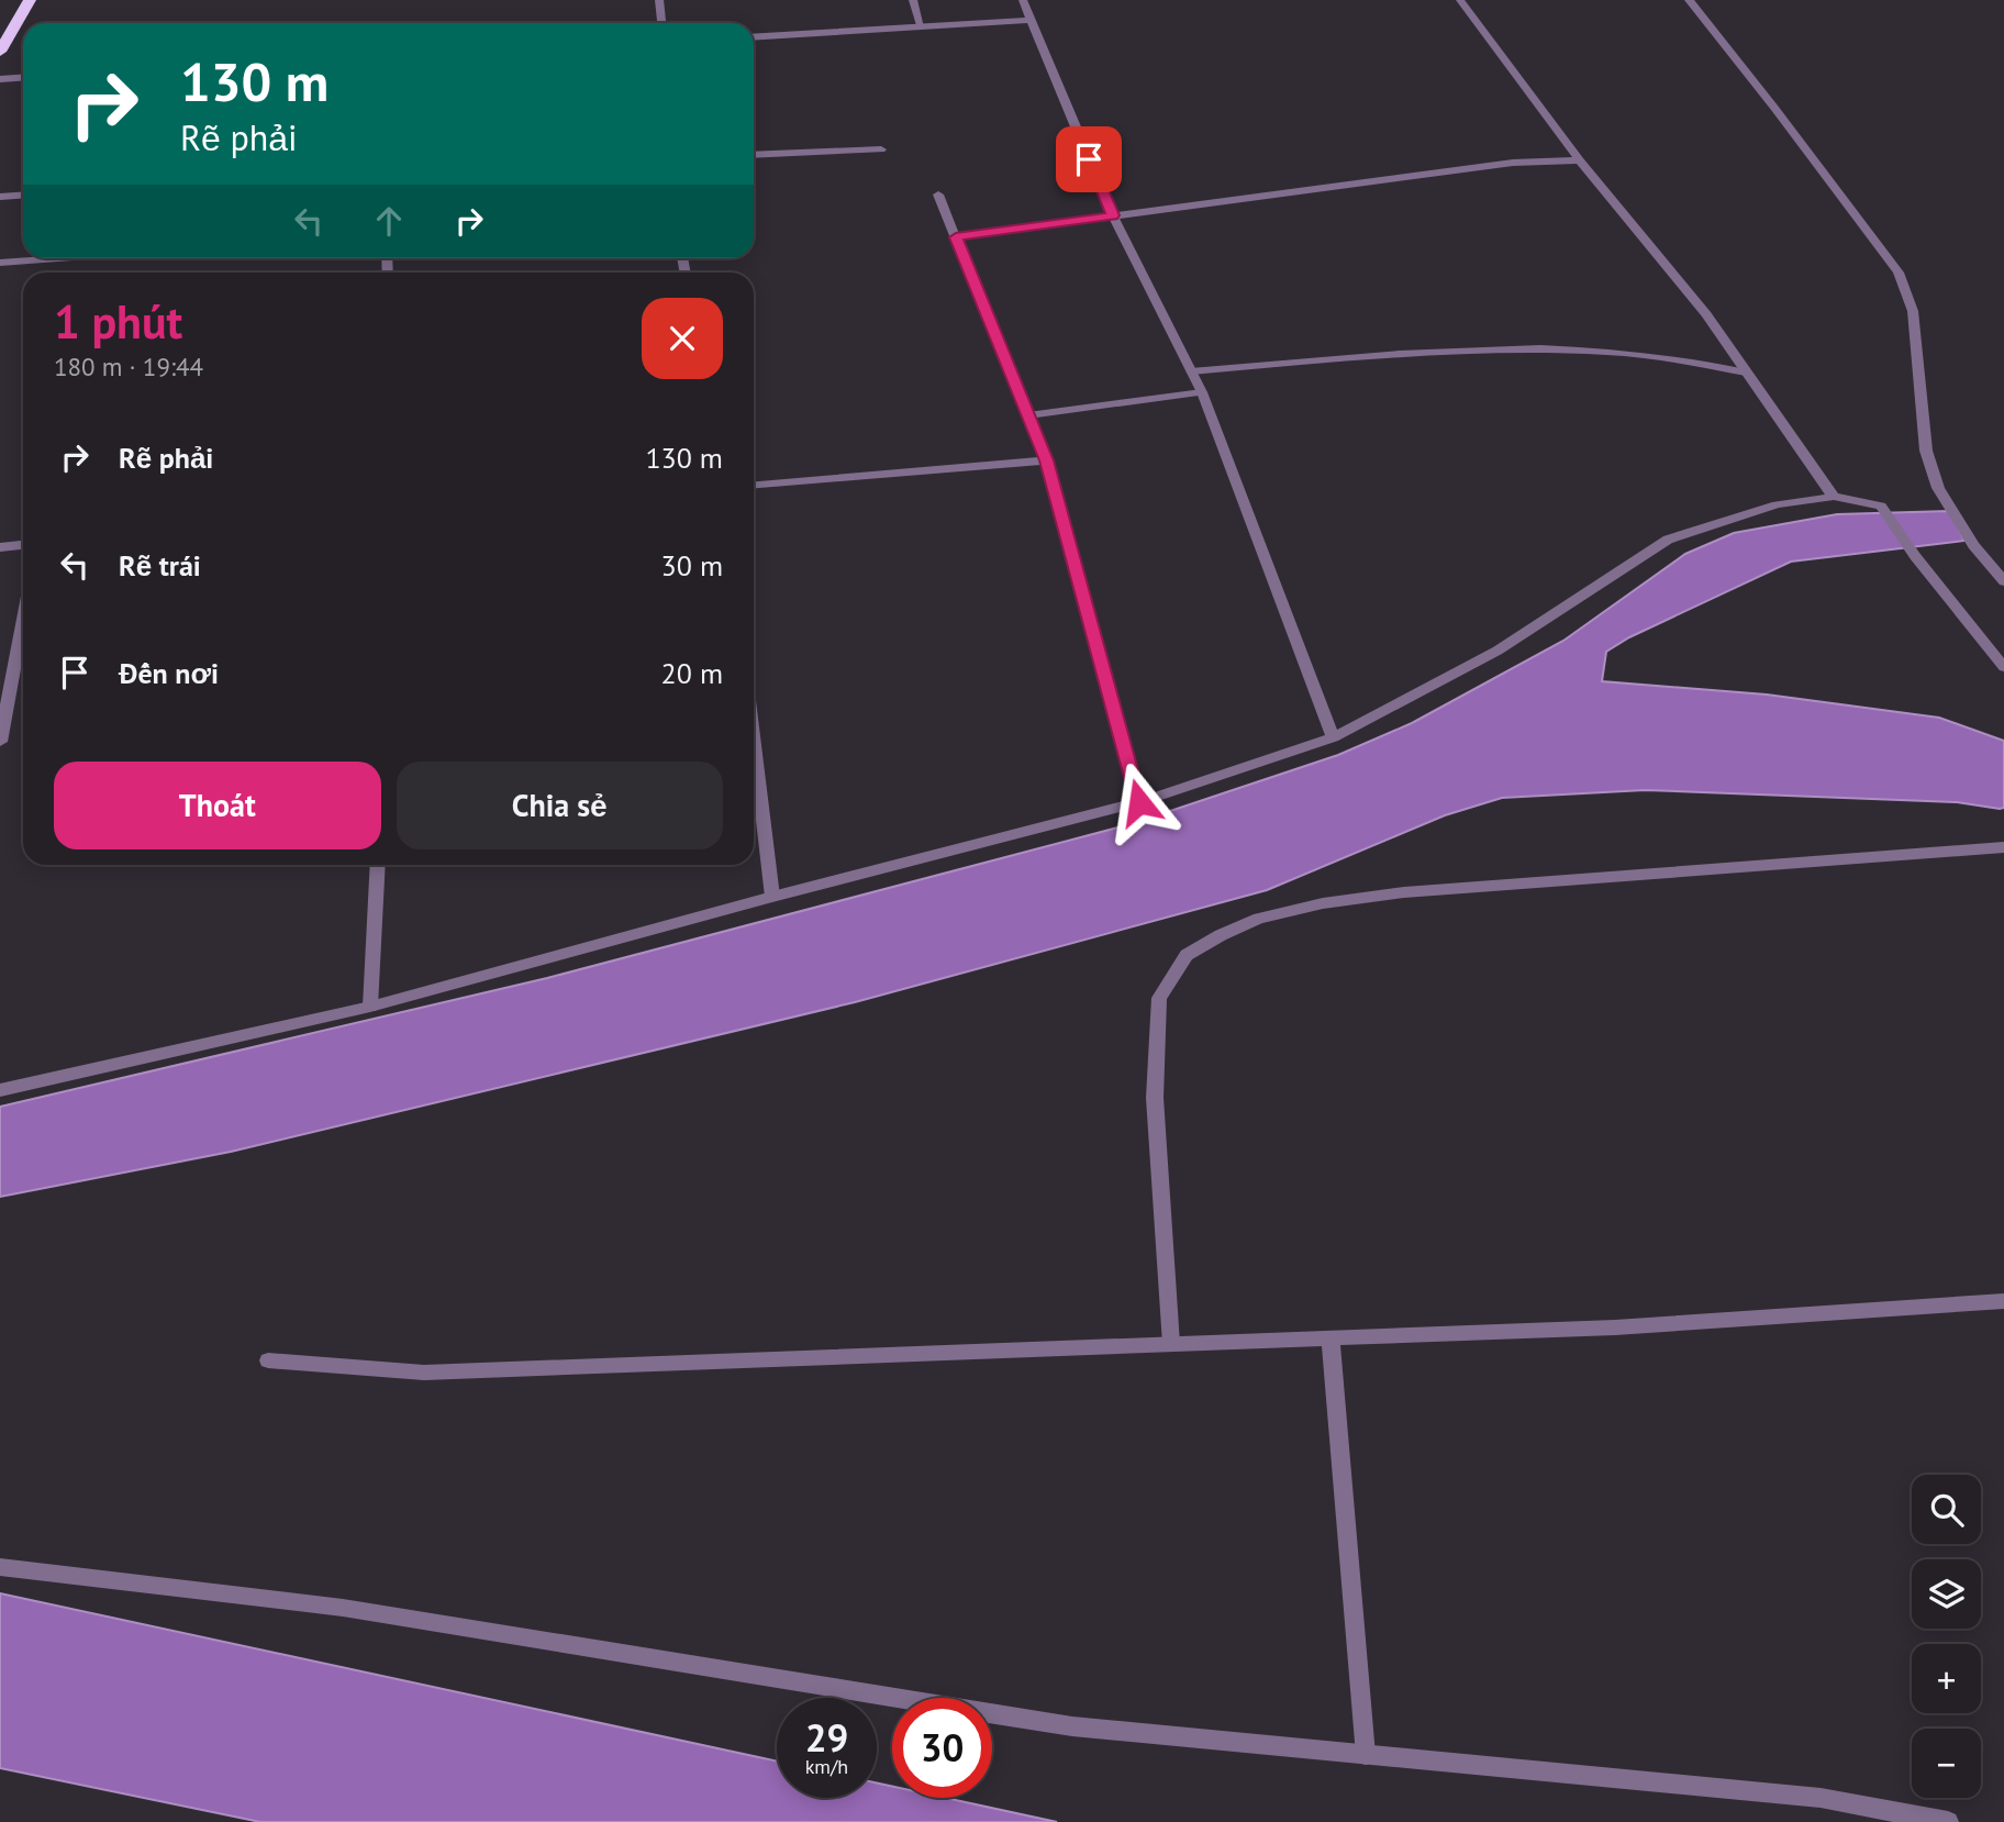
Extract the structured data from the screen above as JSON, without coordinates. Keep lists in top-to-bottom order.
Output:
{
  "page": {
    "turn": ["130 m", "Rẽ phải"],
    "heading": ["1 phút", "180 m · 19:44"],
    "list": [
      {
        "name": "Rẽ phải",
        "value": "130 m"
      },
      {
        "name": "Rẽ trái",
        "value": "30 m"
      },
      {
        "name": "Đến nơi",
        "value": "20 m"
      }
    ],
    "buttons": ["Thoát", "Chia sẻ"],
    "map_buttons": ["+", "−"],
    "speed": "29 km/h",
    "limit": "30"
  }
}
